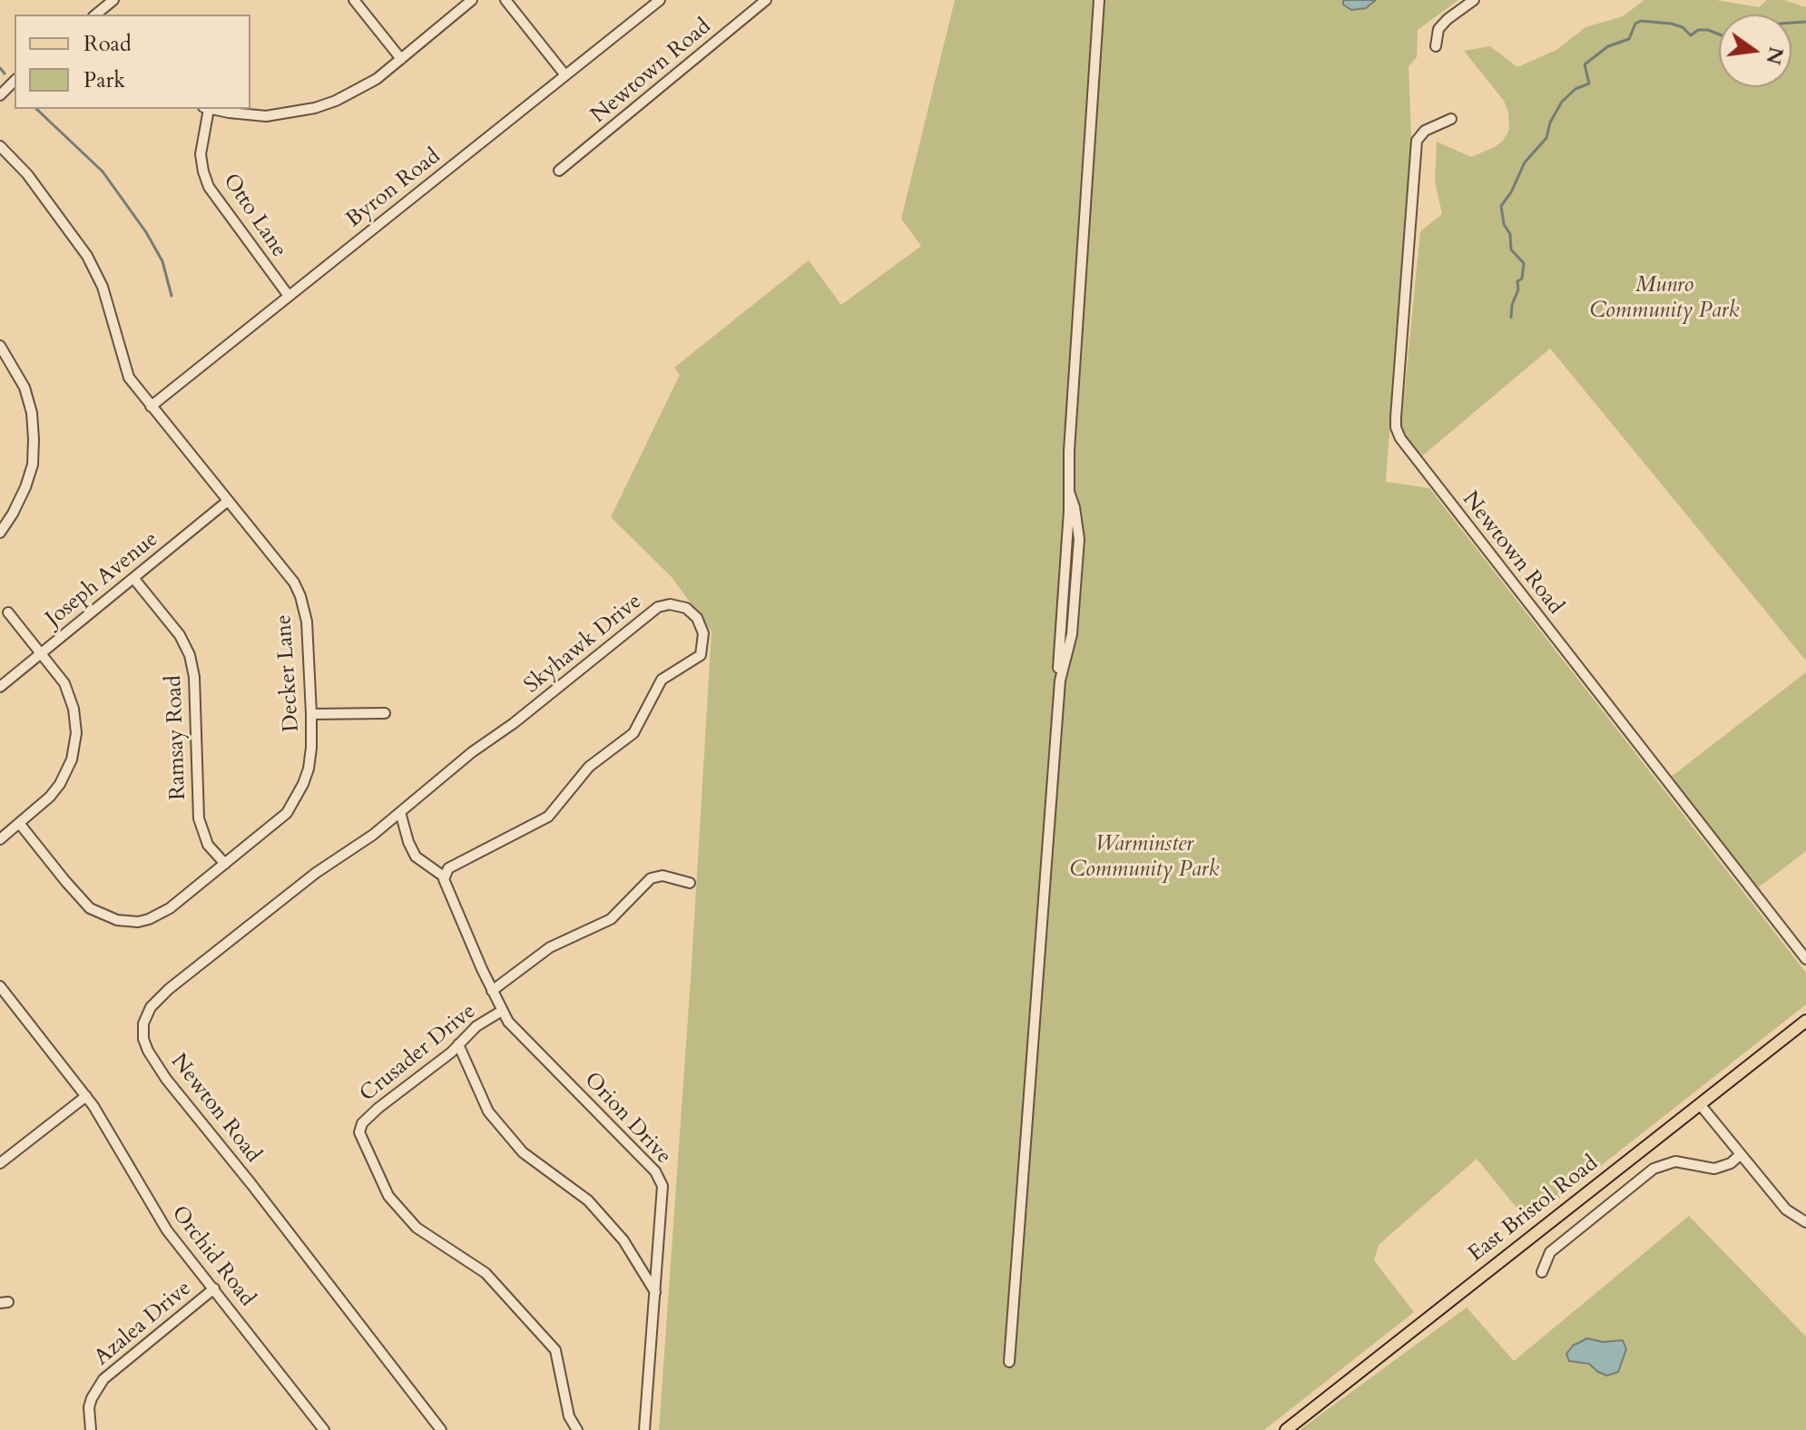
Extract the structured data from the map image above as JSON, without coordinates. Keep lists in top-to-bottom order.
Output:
{
  "streets": {
    "main road": ["East Bristol Road"],
    "street": [
      "Newtown Road",
      "Byron Road",
      "Otto Lane",
      "Joseph Avenue",
      "Skyhawk Drive",
      "Decker Lane",
      "Ramsay Road",
      "Crusader Drive",
      "Newton Road",
      "Orion Drive",
      "Orchid Road",
      "Azalea Drive"
    ]
  },
  "crossings": [
    ["Byron Road", "Otto Lane"],
    ["Byron Road", "Decker Lane"],
    ["Joseph Avenue", "Decker Lane"],
    ["Joseph Avenue", "Ramsay Road"],
    ["Skyhawk Drive", "Newton Road"],
    ["Decker Lane", "Ramsay Road"],
    ["Crusader Drive", "Orion Drive"],
    ["Orchid Road", "Azalea Drive"]
  ],
  "parks": ["Munro Community Park", "Warminster Community Park"],
  "legend": ["Road", "Park"],
  "north": "right"
}
